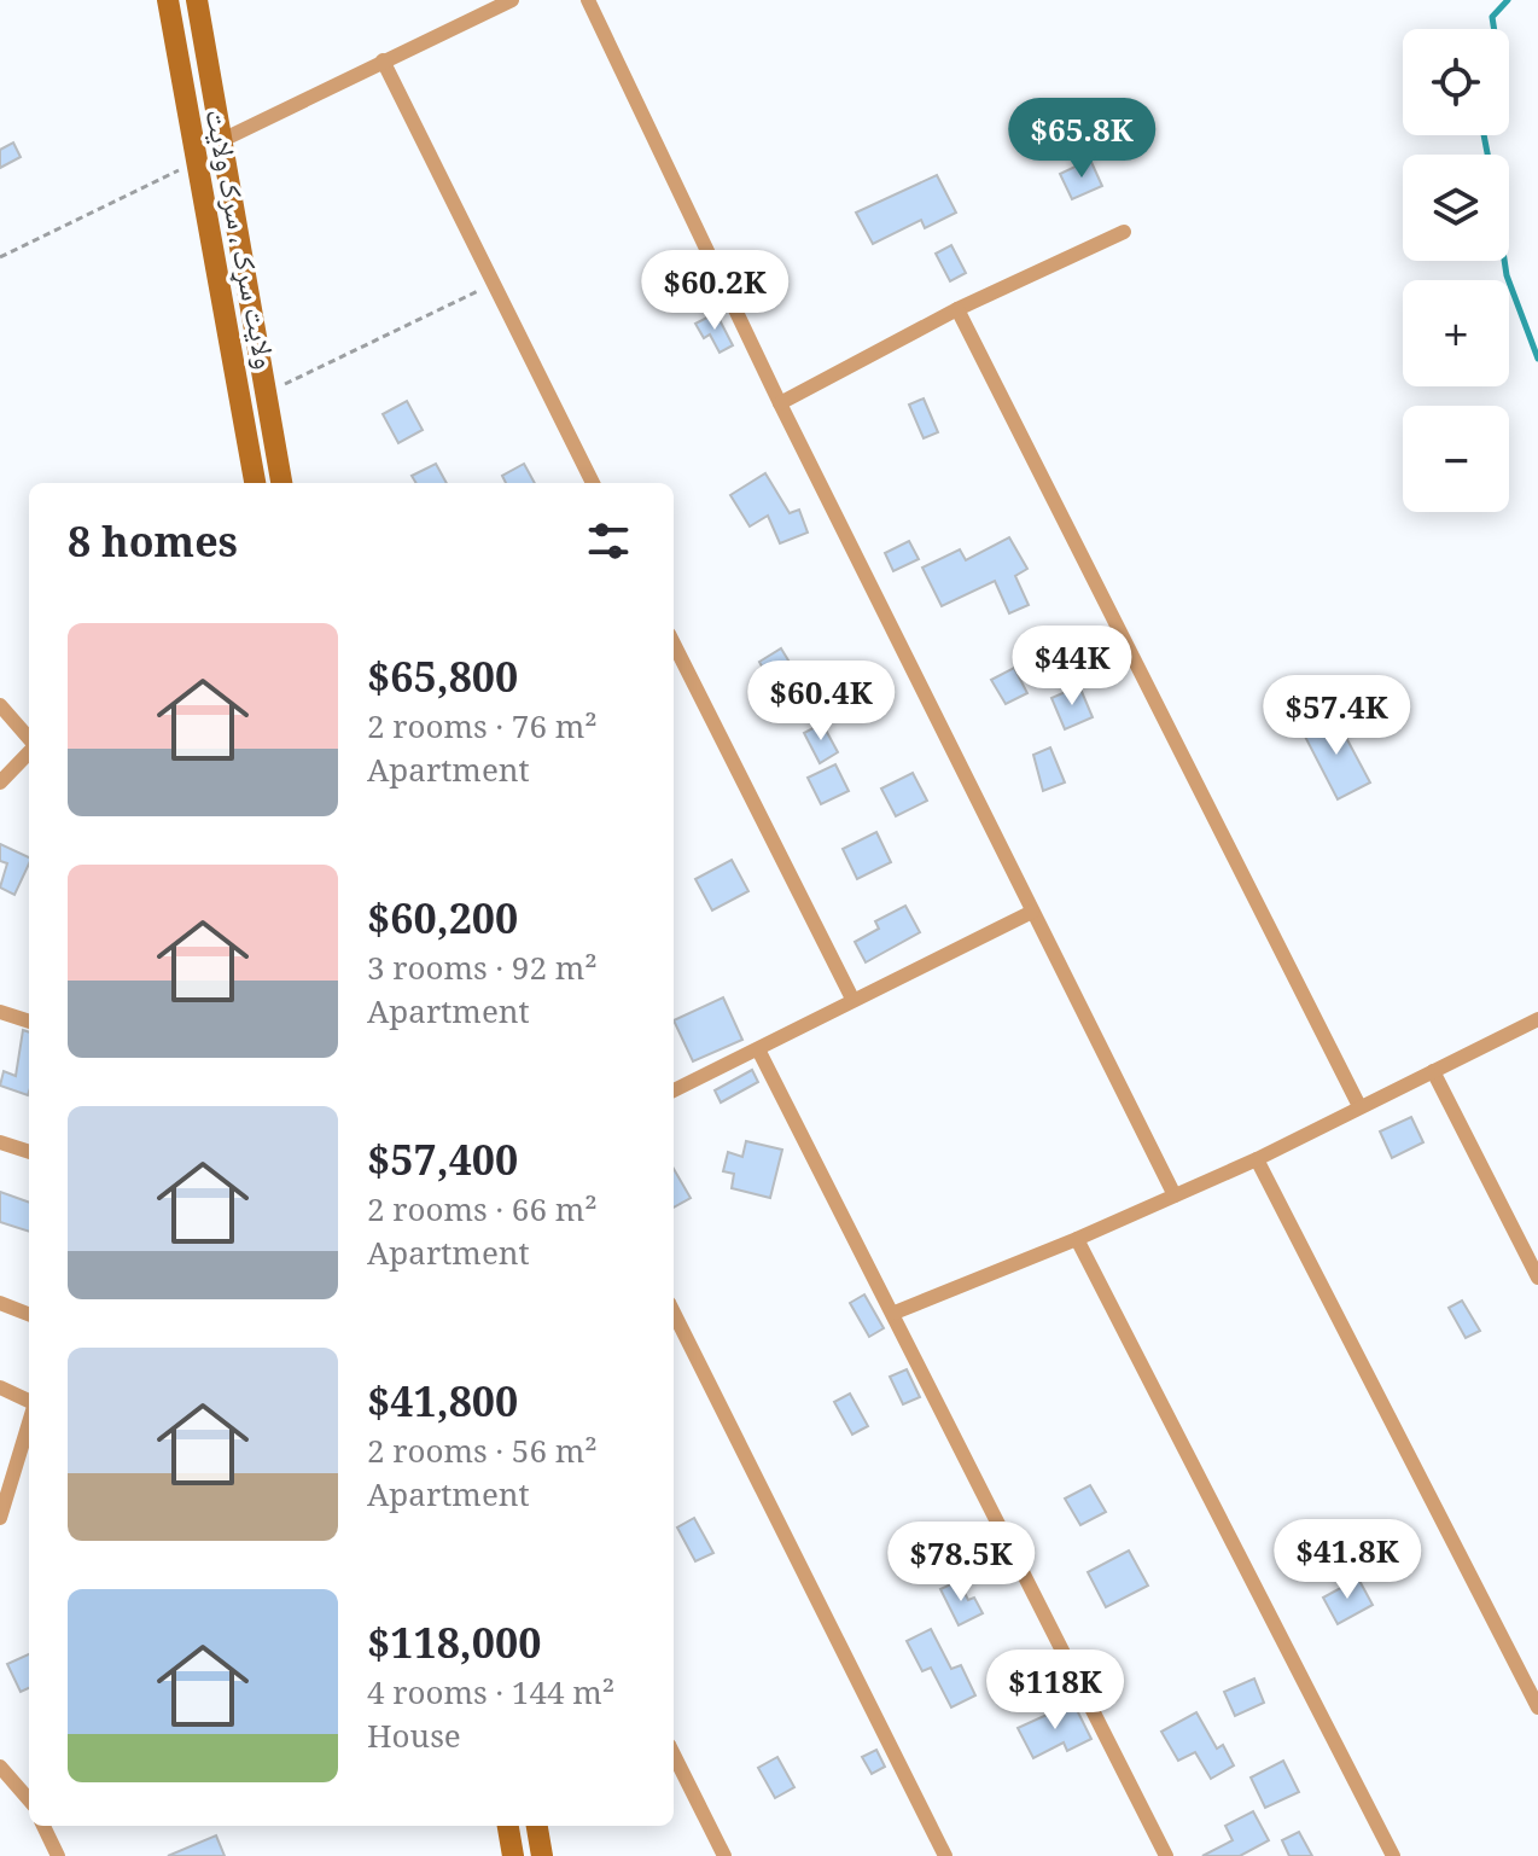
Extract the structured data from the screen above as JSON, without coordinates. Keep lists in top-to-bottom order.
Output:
{
  "streets": {
    "main road": ["ولایت سړک ، سرک ولایت"]
  },
  "page": {
    "map_buttons": ["+", "−"],
    "price": [
      "$65.8K",
      "$60.2K",
      "$44K",
      "$60.4K",
      "$57.4K",
      "$41.8K",
      "$78.5K",
      "$118K"
    ],
    "heading": "8 homes",
    "list": [
      {
        "name": "$65,800",
        "note": "2 rooms · 76 m² · Apartment"
      },
      {
        "name": "$60,200",
        "note": "3 rooms · 92 m² · Apartment"
      },
      {
        "name": "$57,400",
        "note": "2 rooms · 66 m² · Apartment"
      },
      {
        "name": "$41,800",
        "note": "2 rooms · 56 m² · Apartment"
      },
      {
        "name": "$118,000",
        "note": "4 rooms · 144 m² · House"
      }
    ]
  }
}
